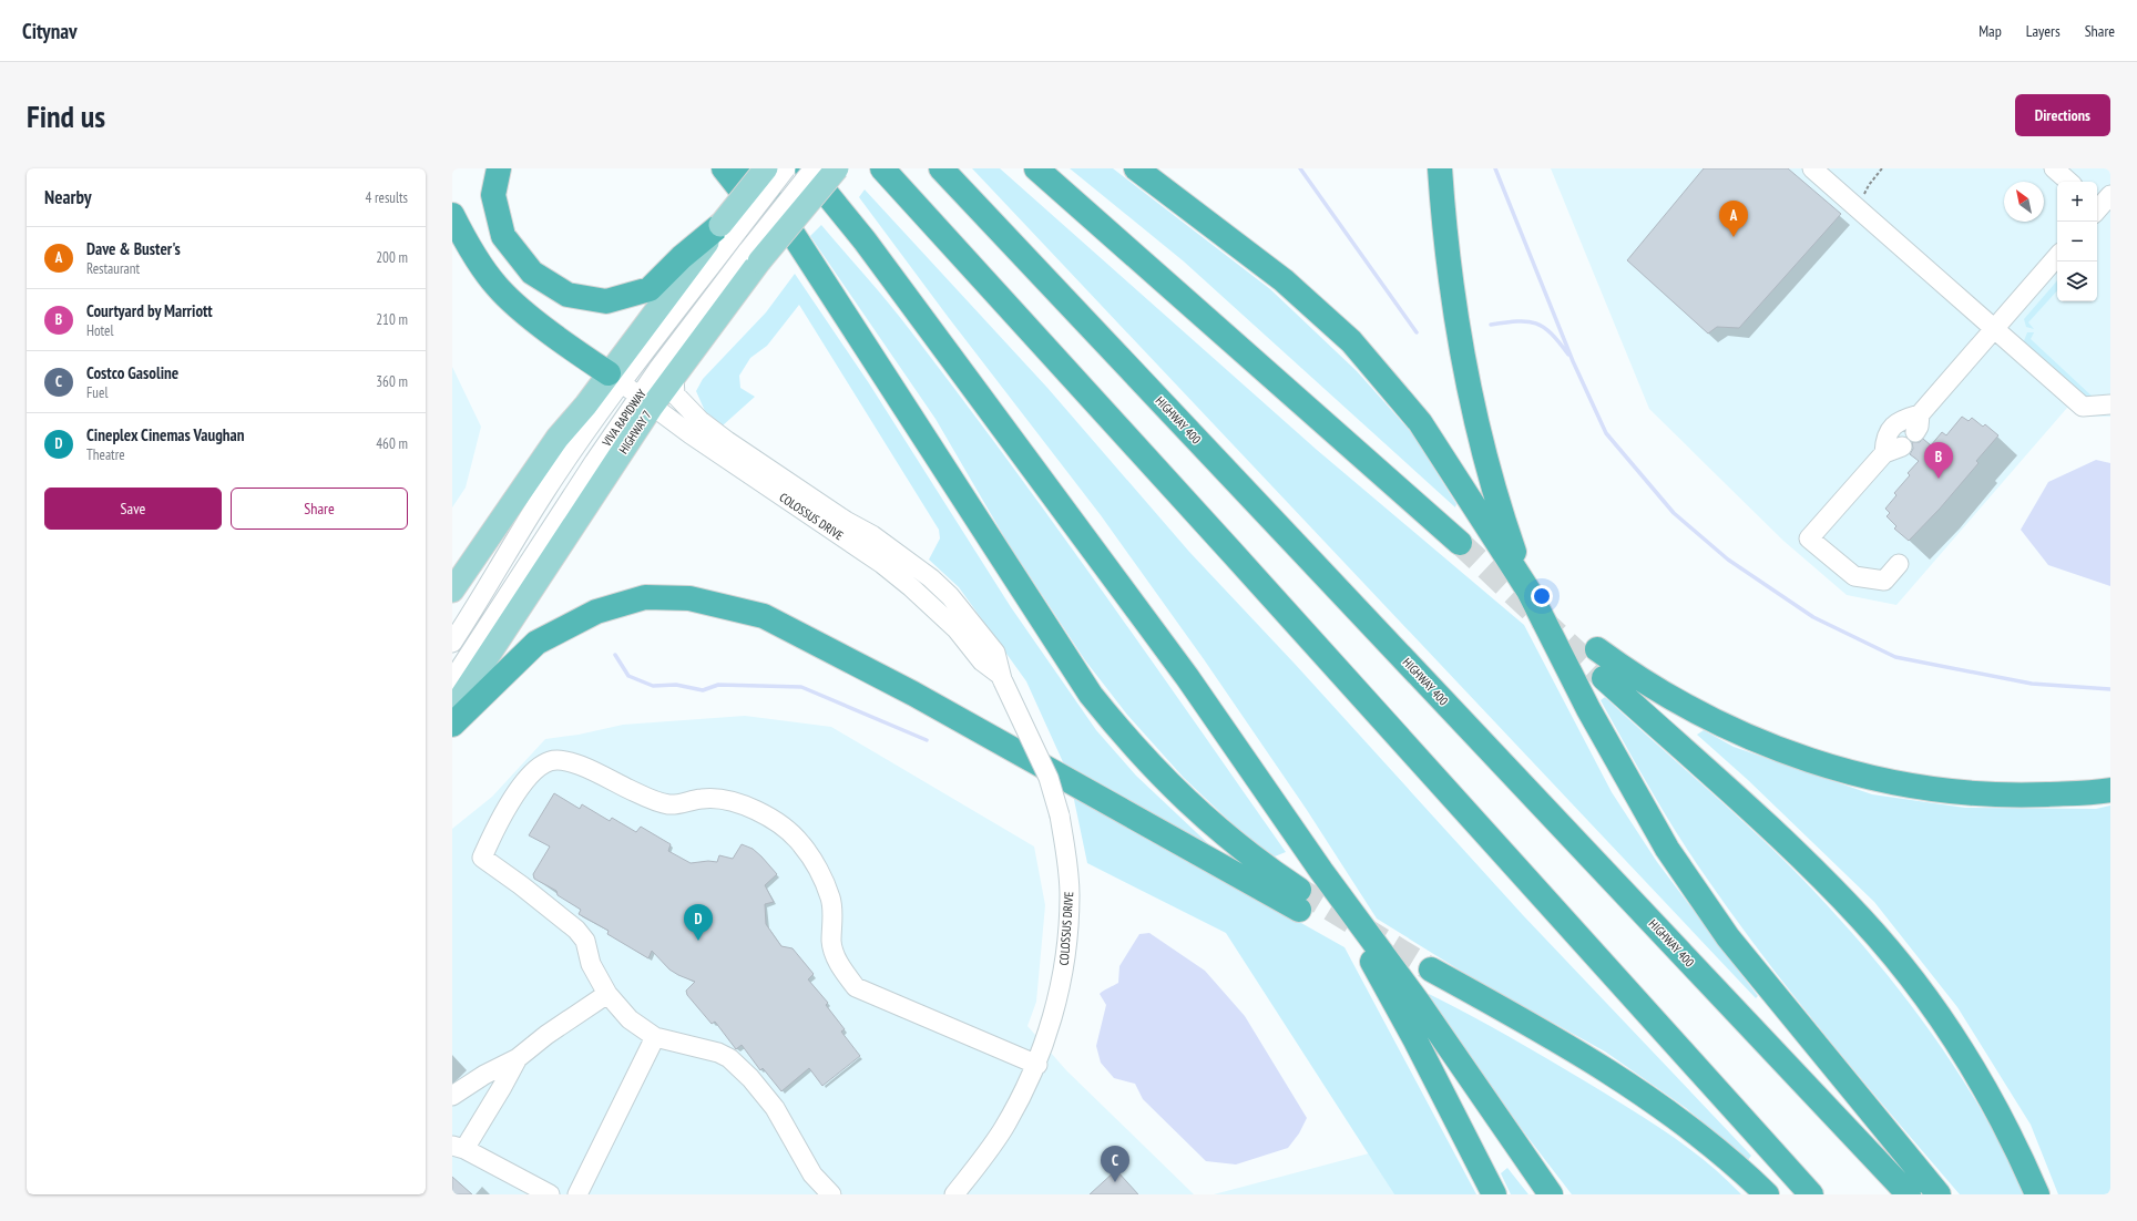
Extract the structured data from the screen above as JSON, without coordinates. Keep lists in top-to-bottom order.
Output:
{
  "streets": {
    "highway": ["HIGHWAY 400"],
    "main road": ["HIGHWAY 7"],
    "street": ["VIVA RAPIDWAY", "COLOSSUS DRIVE"]
  },
  "crossings": [
    ["VIVA RAPIDWAY", "HIGHWAY 7"],
    ["VIVA RAPIDWAY", "COLOSSUS DRIVE"],
    ["HIGHWAY 7", "COLOSSUS DRIVE"]
  ],
  "north": "top left",
  "page": {
    "header": "Citynav",
    "nav": ["Map", "Layers", "Share"],
    "buttons": [
      "Directions",
      ["Save", "Share"]
    ],
    "title": "Find us",
    "heading": ["Nearby", "4 results"],
    "map_buttons": ["+", "−"],
    "pins": [
      "A",
      "B",
      "D",
      "C"
    ],
    "list": [
      {
        "mark": "A",
        "name": "Dave & Buster's",
        "note": "Restaurant",
        "value": "200 m"
      },
      {
        "mark": "B",
        "name": "Courtyard by Marriott",
        "note": "Hotel",
        "value": "210 m"
      },
      {
        "mark": "C",
        "name": "Costco Gasoline",
        "note": "Fuel",
        "value": "360 m"
      },
      {
        "mark": "D",
        "name": "Cineplex Cinemas Vaughan",
        "note": "Theatre",
        "value": "460 m"
      }
    ]
  }
}
